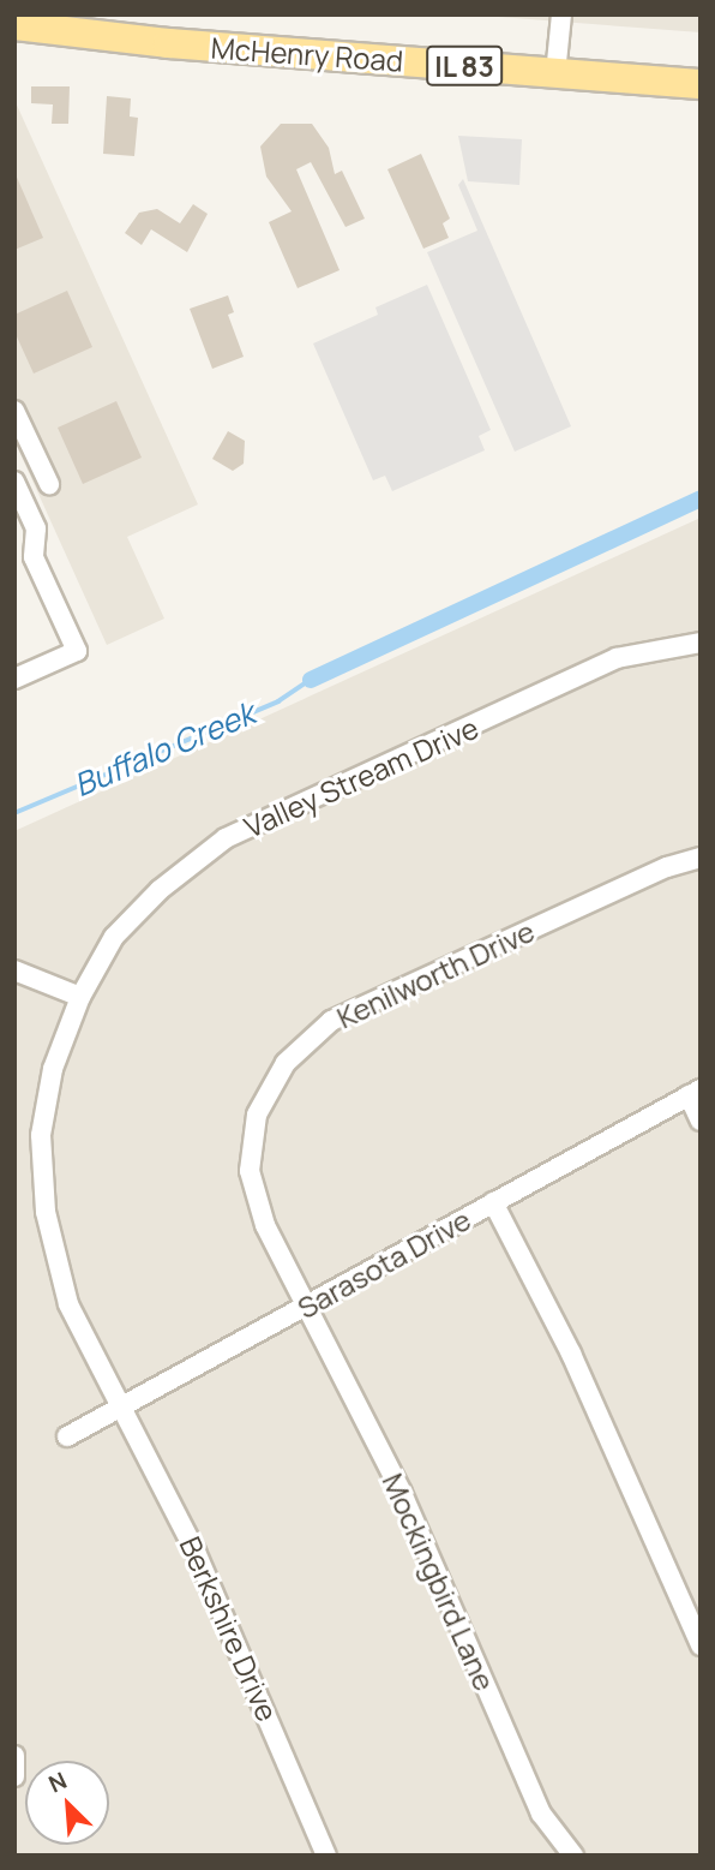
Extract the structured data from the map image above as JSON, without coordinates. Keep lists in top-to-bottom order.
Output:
{
  "streets": {
    "main road": ["McHenry Road", "IL 83"],
    "street": [
      "Valley Stream Drive",
      "Kenilworth Drive",
      "Sarasota Drive",
      "Mockingbird Lane",
      "Berkshire Drive"
    ]
  },
  "crossings": [
    ["Valley Stream Drive", "Sarasota Drive"],
    ["Valley Stream Drive", "Berkshire Drive"],
    ["Kenilworth Drive", "Sarasota Drive"],
    ["Kenilworth Drive", "Mockingbird Lane"],
    ["Sarasota Drive", "Mockingbird Lane"],
    ["Sarasota Drive", "Berkshire Drive"]
  ],
  "water": ["Buffalo Creek"],
  "north": "top left"
}
